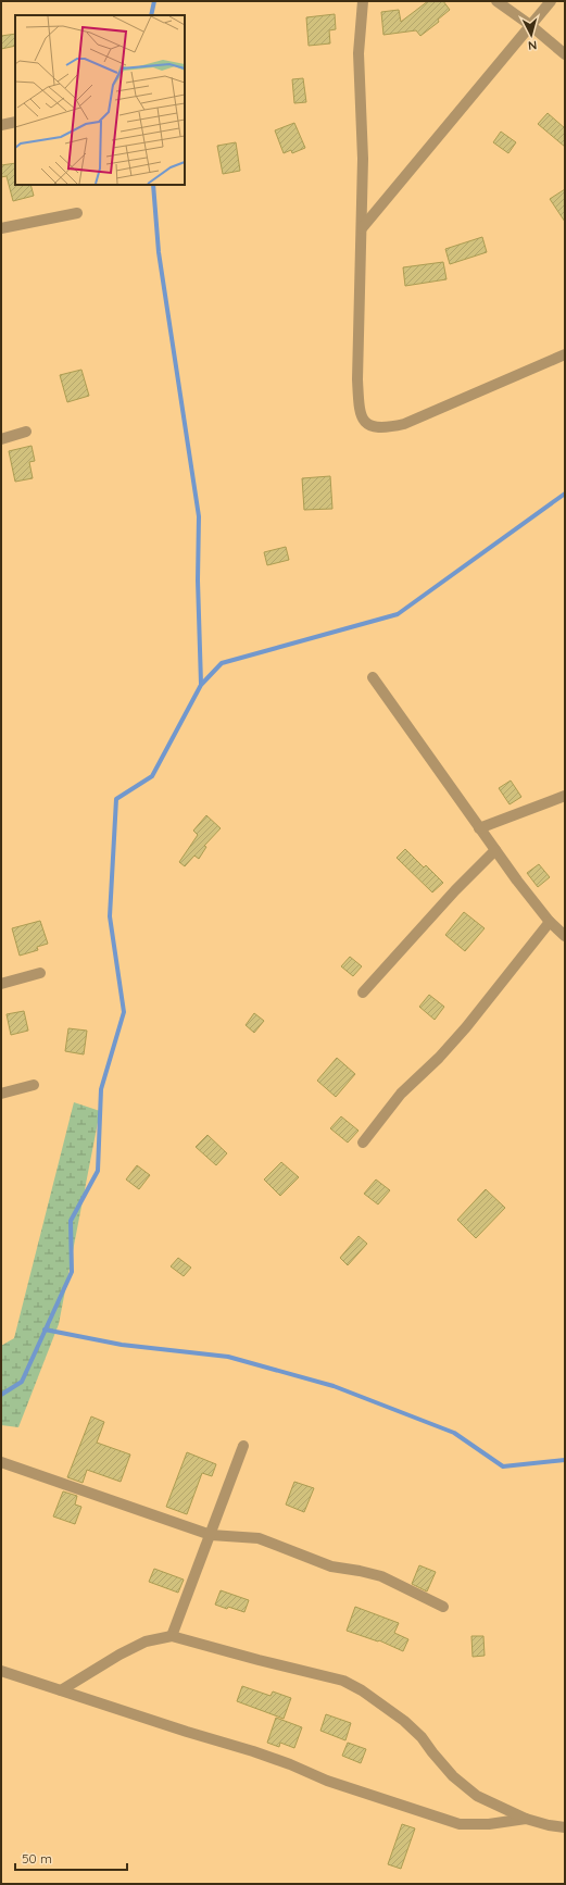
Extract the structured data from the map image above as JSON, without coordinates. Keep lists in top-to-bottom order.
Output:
{
  "scale_bar": "50 m",
  "north": "bottom"
}
